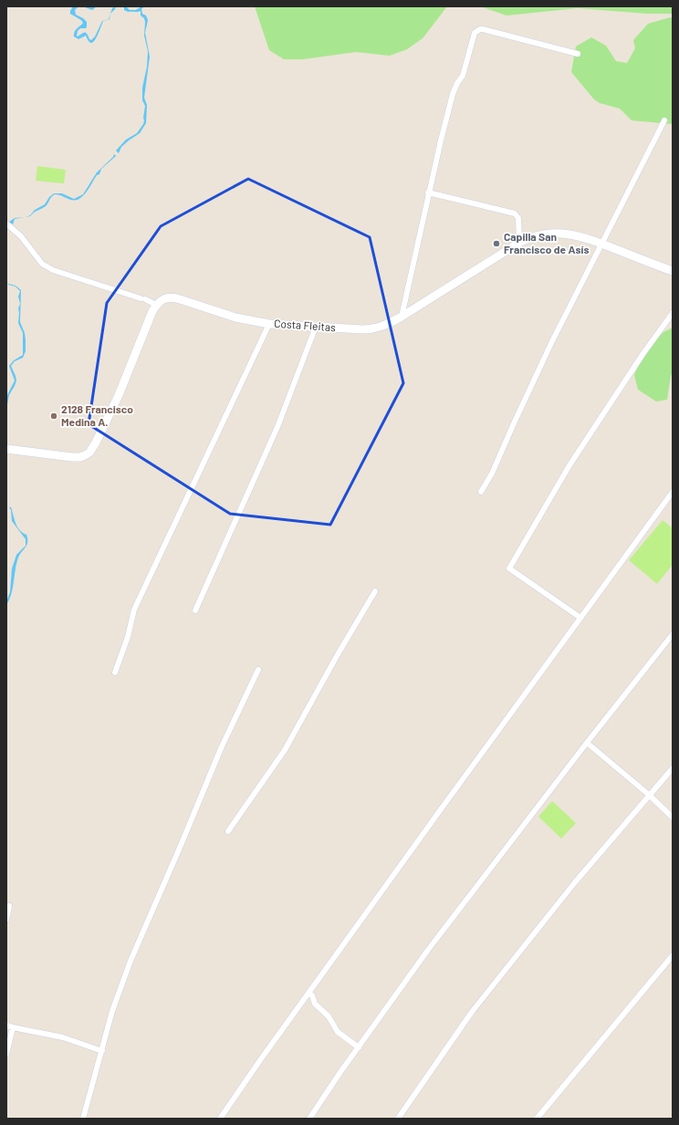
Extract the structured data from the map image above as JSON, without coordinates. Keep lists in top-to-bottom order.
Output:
{
  "streets": {
    "main road": ["Costa Fleitas"]
  },
  "places": ["Capilla San Francisco de Asís", "2128 Francisco Medina A."]
}
